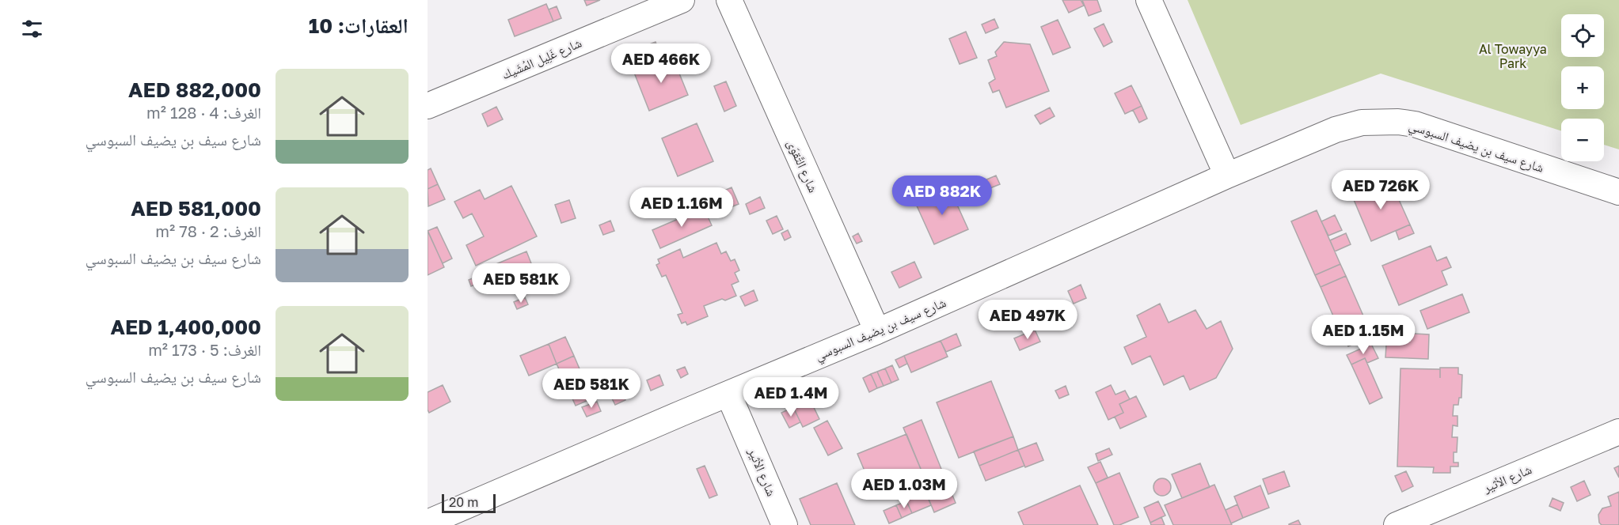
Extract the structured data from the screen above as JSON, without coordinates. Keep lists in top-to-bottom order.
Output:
{
  "streets": {
    "street": [
      "شارع غَلِيل المُشَيك",
      "شارع سيف بن يضيف السبوسي",
      "شارع التَّقوَى",
      "شارع الأثير"
    ]
  },
  "crossings": [
    ["شارع سيف بن يضيف السبوسي", "شارع التَّقوَى"],
    ["شارع سيف بن يضيف السبوسي", "شارع الأثير"]
  ],
  "parks": ["Al Towayya Park"],
  "scale_bar": "20 m",
  "page": {
    "heading": "العقارات: 10",
    "map_buttons": ["+", "−"],
    "price": [
      "AED 466K",
      "AED 726K",
      "AED 882K",
      "AED 1.16M",
      "AED 581K",
      "AED 497K",
      "AED 1.15M",
      "AED 581K",
      "AED 1.4M",
      "AED 1.03M"
    ],
    "list": [
      {
        "name": "AED 882,000",
        "note": "الغرف: 4 · 128 m² · شارع سيف بن يضيف السبوسي"
      },
      {
        "name": "AED 581,000",
        "note": "الغرف: 2 · 78 m² · شارع سيف بن يضيف السبوسي"
      },
      {
        "name": "AED 1,400,000",
        "note": "الغرف: 5 · 173 m² · شارع سيف بن يضيف السبوسي"
      }
    ],
    "scale": "20 m"
  }
}
